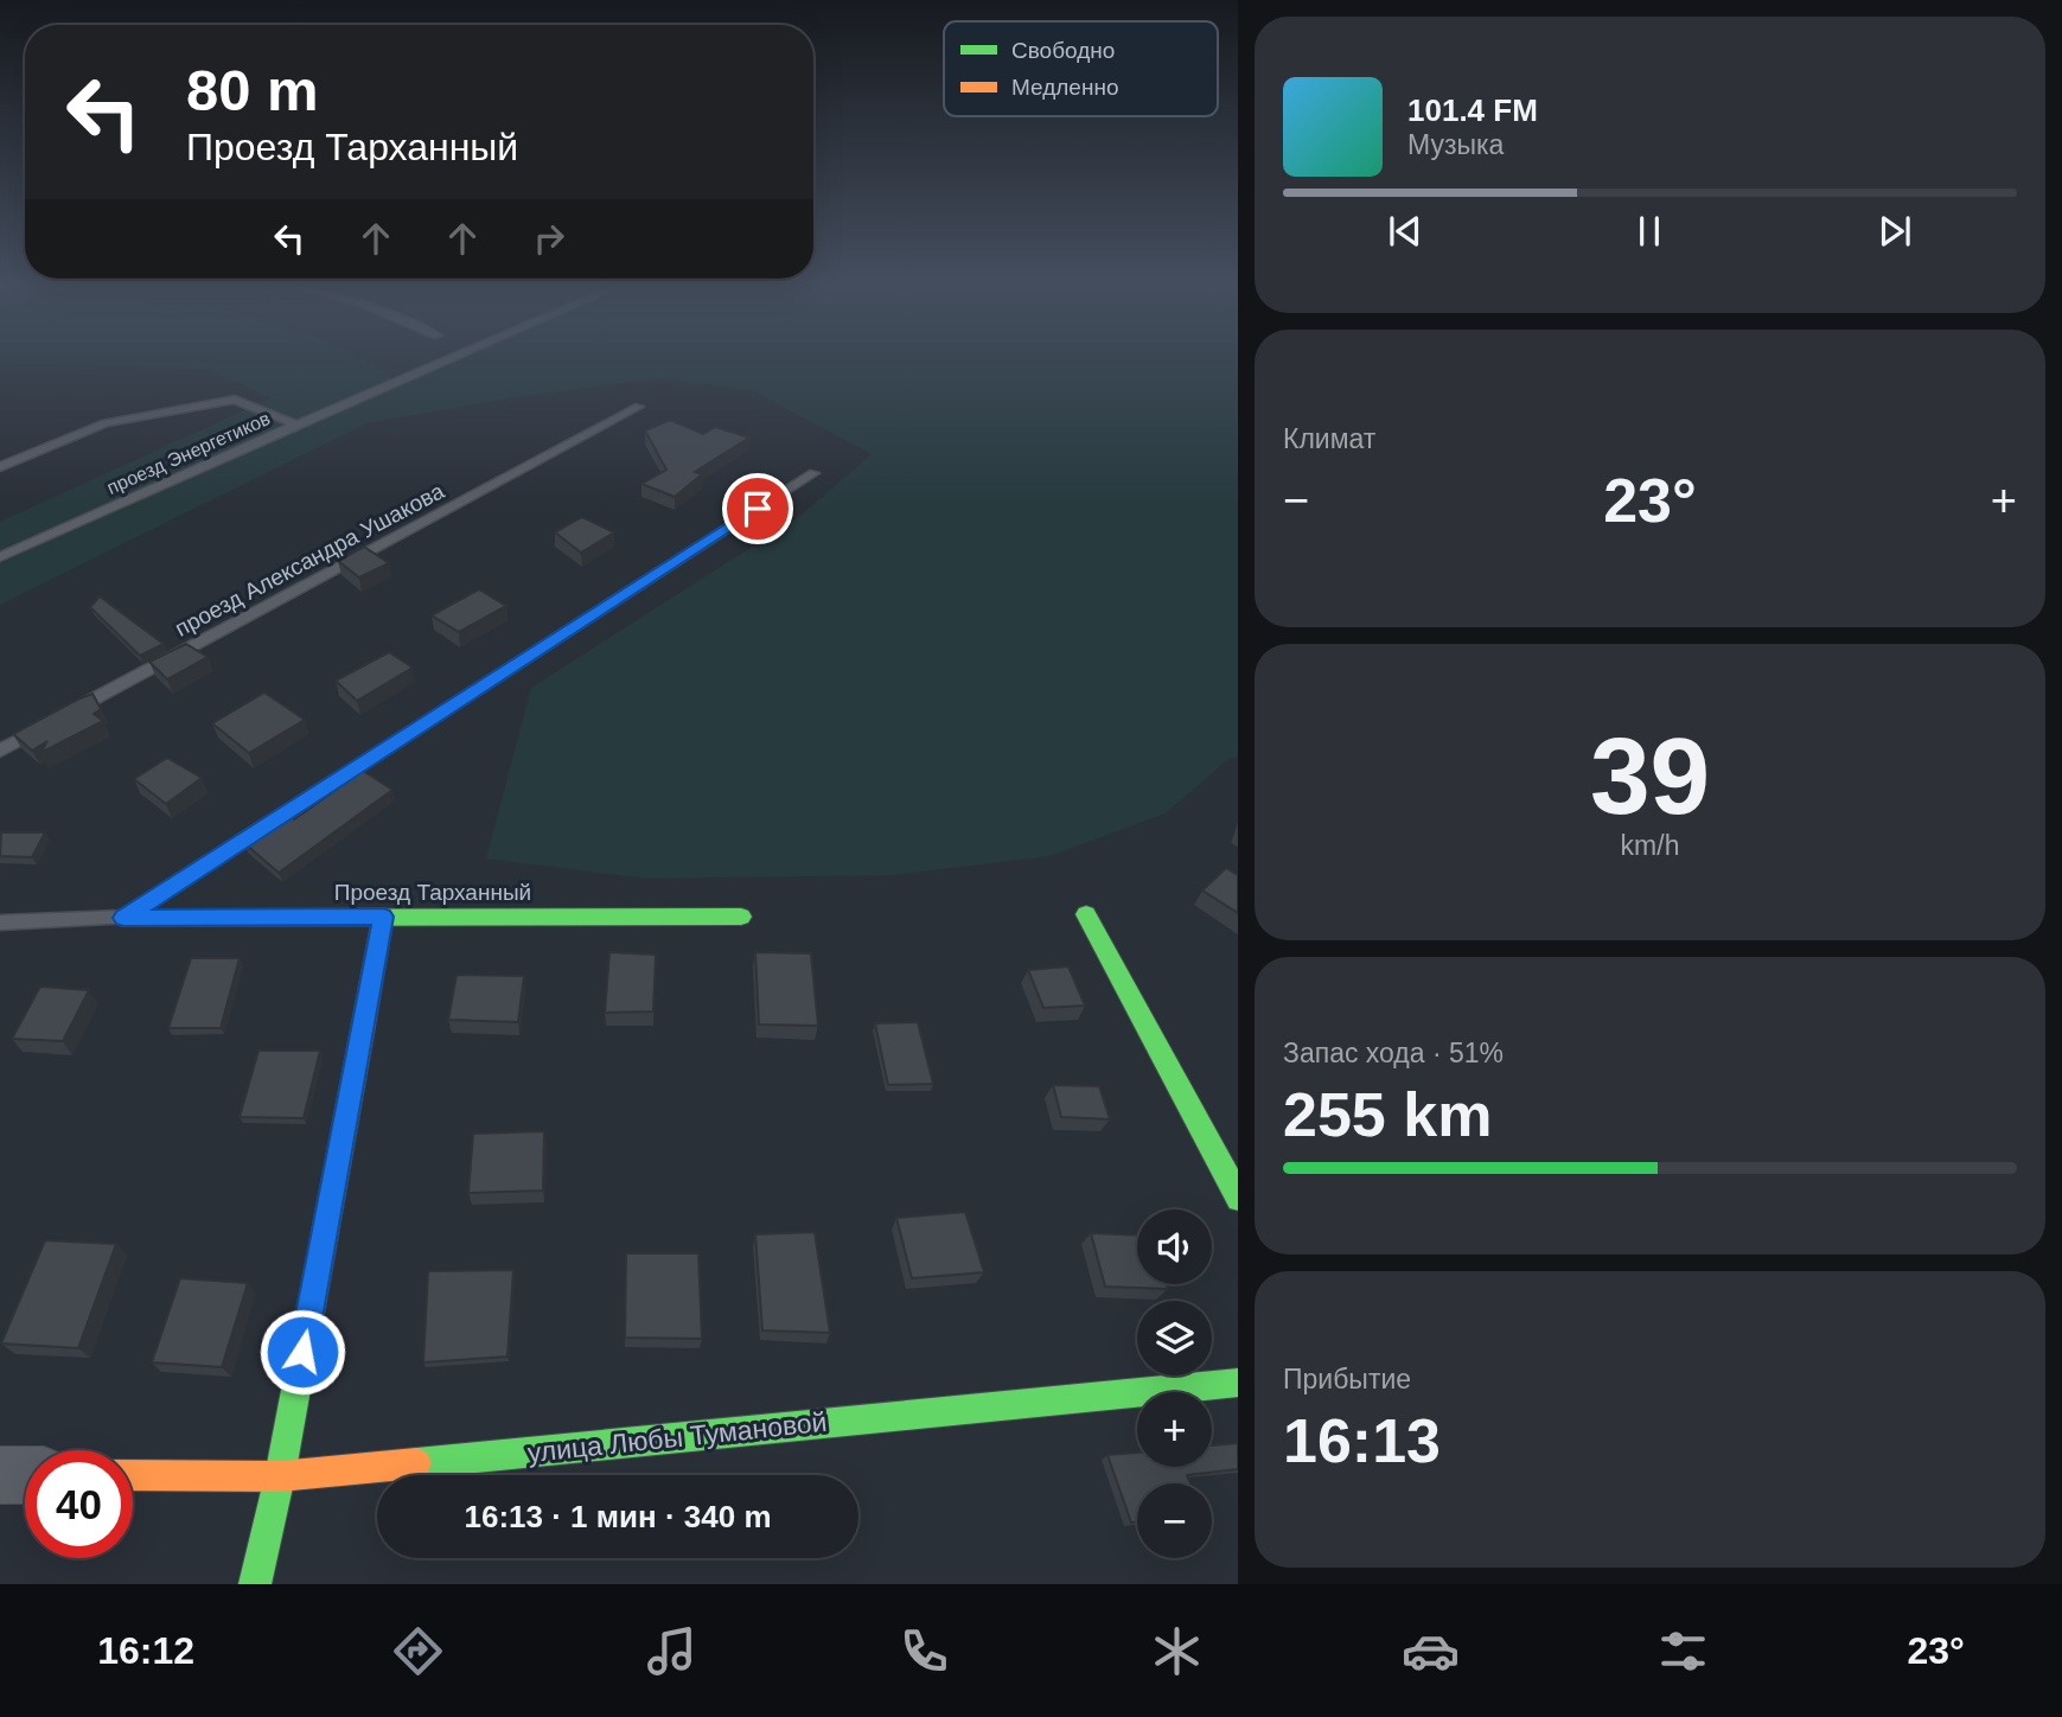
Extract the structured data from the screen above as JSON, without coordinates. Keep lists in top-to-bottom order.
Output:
{
  "streets": {
    "street": ["Проезд Тарханный", "улица Любы Тумановой"],
    "lane": ["проезд Энергетиков", "проезд Александра Ушакова"]
  },
  "legend": ["Свободно", "Медленно"],
  "page": {
    "turn": ["80 m", "Проезд Тарханный"],
    "song": ["101.4 FM", "Музыка"],
    "tile": [
      "Климат",
      ["39", "km/h"],
      ["Запас хода · 51%", "255 km"],
      ["Прибытие", "16:13"]
    ],
    "heat": ["−", "23°", "+"],
    "map_buttons": ["+", "−"],
    "limit": "40",
    "trip": "16:13 · 1 мин · 340 m",
    "tabs": ["16:12", "23°"]
  }
}
